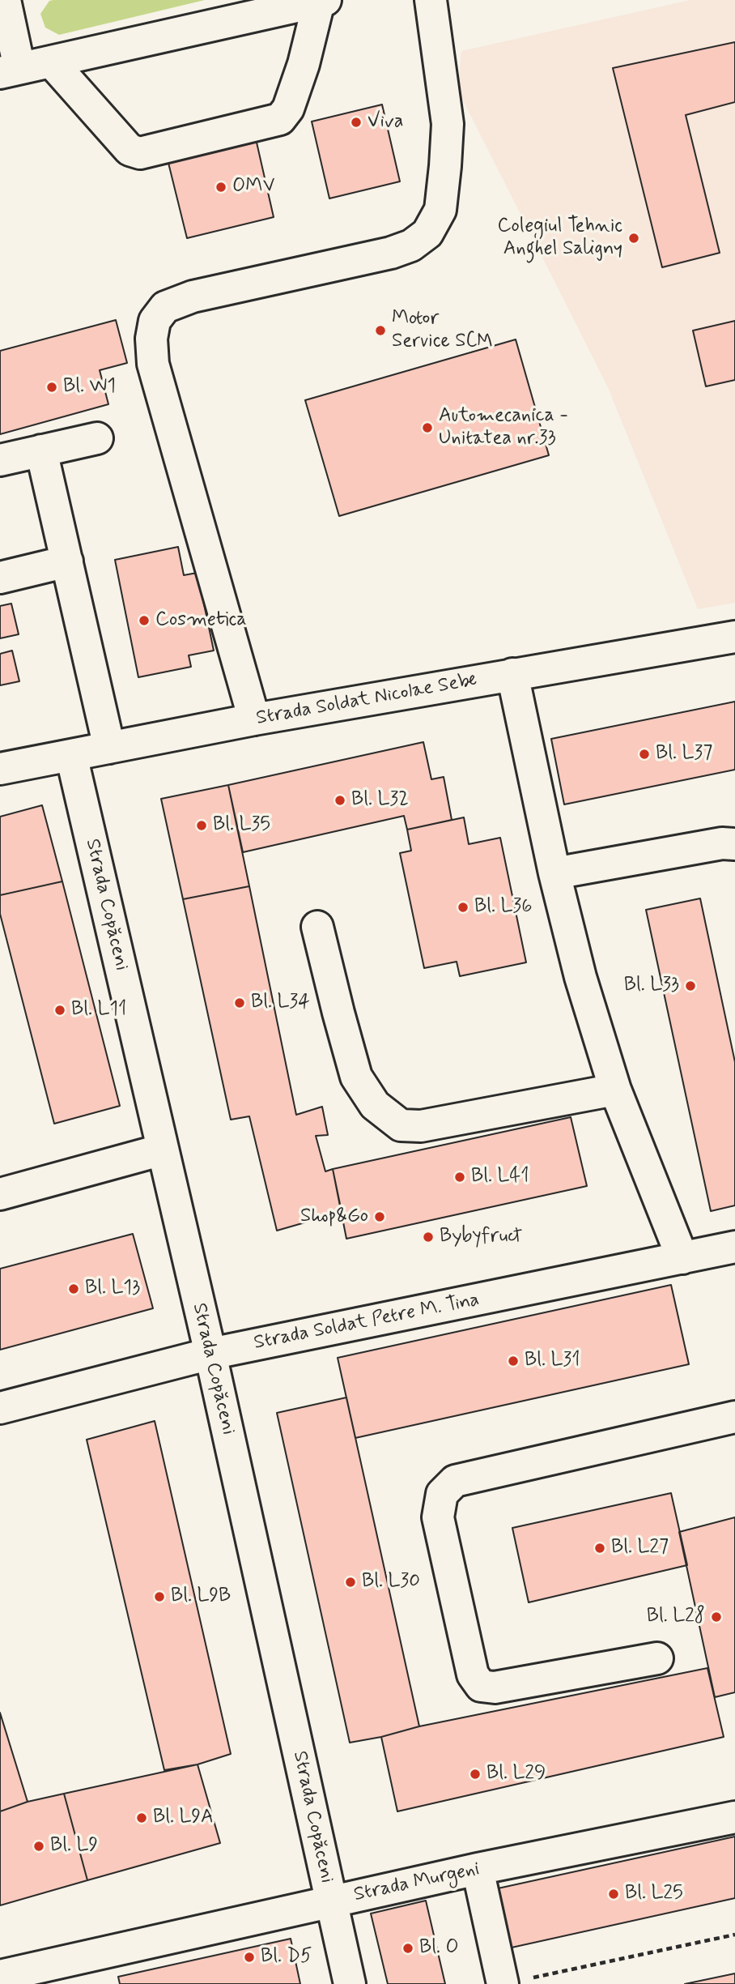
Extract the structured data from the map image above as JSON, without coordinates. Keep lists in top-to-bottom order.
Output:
{
  "streets": {
    "street": [
      "Strada Soldat Nicolae Sebe",
      "Strada Copăceni",
      "Strada Soldat Petre M. Tina",
      "Strada Murgeni"
    ]
  },
  "crossings": [
    ["Strada Soldat Nicolae Sebe", "Strada Copăceni"],
    ["Strada Copăceni", "Strada Soldat Petre M. Tina"],
    ["Strada Copăceni", "Strada Murgeni"]
  ],
  "places": [
    "Viva",
    "OMV",
    "Colegiul Tehnic Anghel Saligny",
    "Motor Service SCM",
    "Bl. W1",
    "Automecanica - Unitatea nr.33",
    "Cosmetica",
    "Bl. L37",
    "Bl. L32",
    "Bl. L35",
    "Bl. L36",
    "Bl. L33",
    "Bl. L34",
    "Bl. L11",
    "Bl. L41",
    "Shop&Go",
    "Bybyfruct",
    "Bl. L13",
    "Bl. L31",
    "Bl. L27",
    "Bl. L30",
    "Bl. L9B",
    "Bl. L28",
    "Bl. L29",
    "Bl. L9A",
    "Bl. L9",
    "Bl. L25",
    "Bl. O",
    "Bl. D5"
  ]
}
